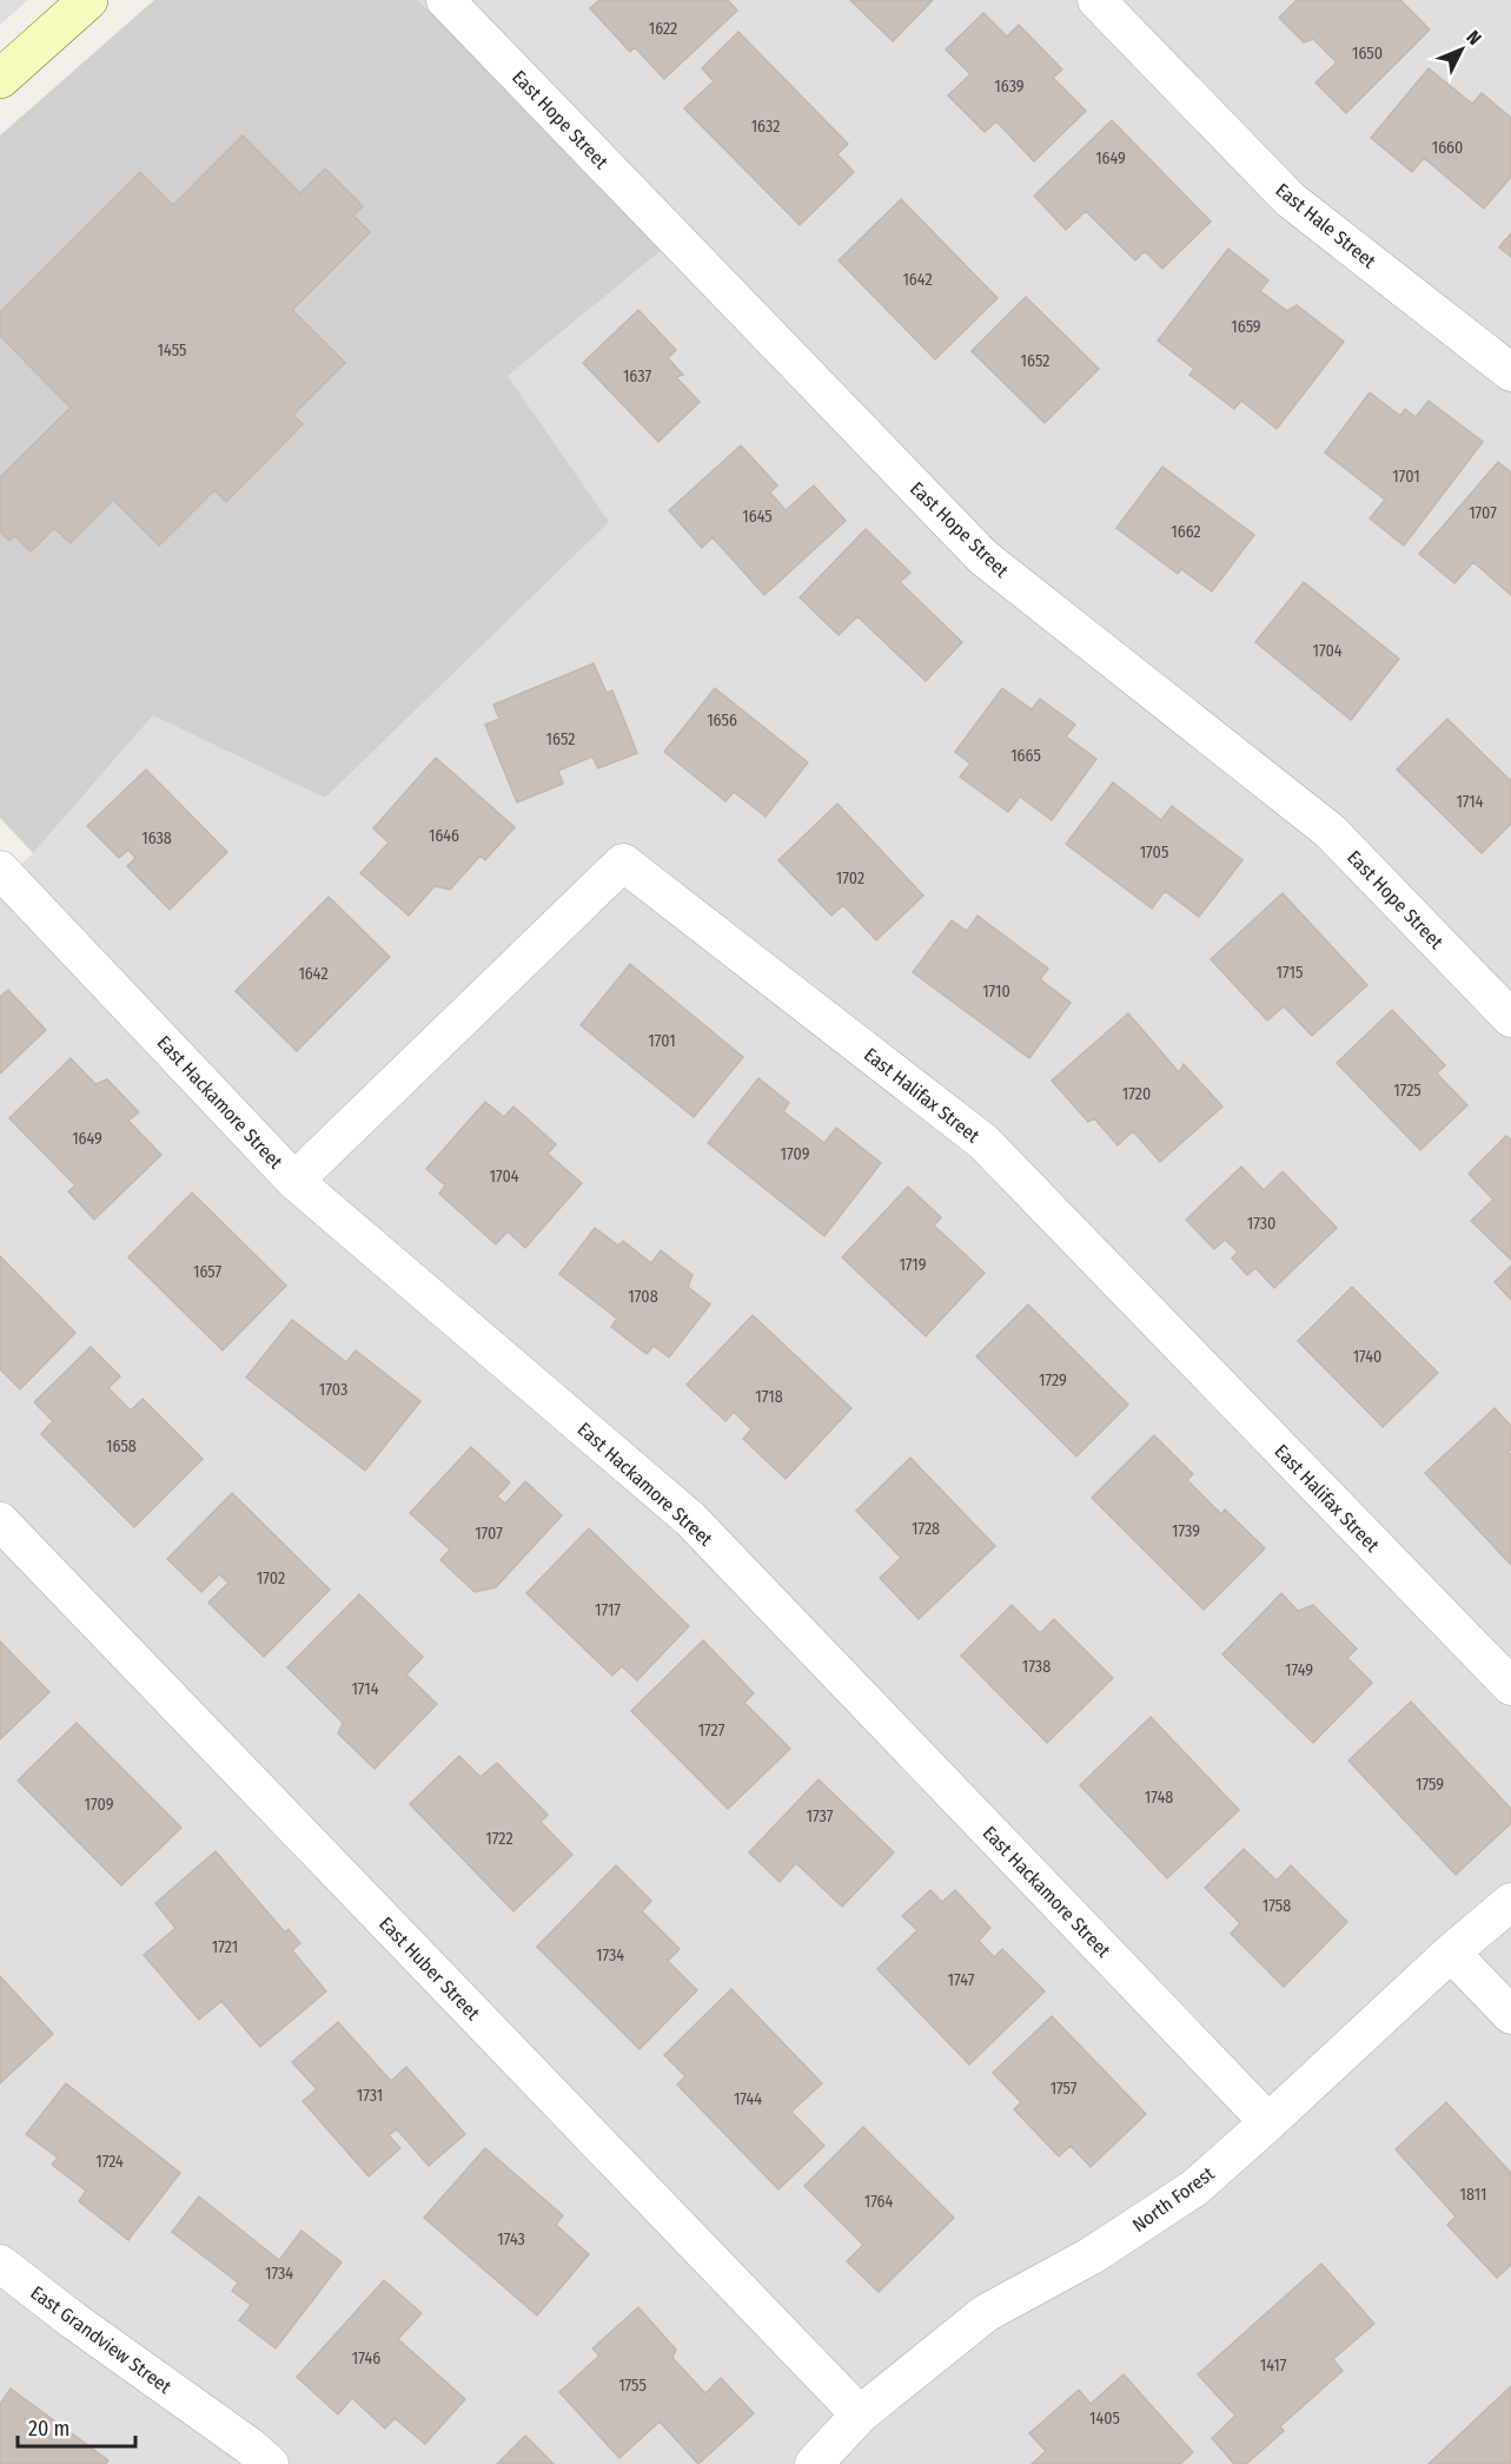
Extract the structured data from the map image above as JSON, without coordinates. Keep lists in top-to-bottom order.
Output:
{
  "streets": {
    "street": [
      "East Hope Street",
      "East Hale Street",
      "East Halifax Street",
      "East Hackamore Street",
      "East Huber Street",
      "North Forest",
      "East Grandview Street"
    ]
  },
  "crossings": [
    ["East Halifax Street", "East Hackamore Street"],
    ["East Hackamore Street", "North Forest"],
    ["East Huber Street", "North Forest"]
  ],
  "house_numbers": [
    "1622",
    "1650",
    "1639",
    "1632",
    "1660",
    "1649",
    "1642",
    "1659",
    "1455",
    "1652",
    "1637",
    "1701",
    "1707",
    "1645",
    "1662",
    "1704",
    "1656",
    "1652",
    "1665",
    "1714",
    "1646",
    "1638",
    "1705",
    "1702",
    "1715",
    "1642",
    "1710",
    "1701",
    "1725",
    "1720",
    "1649",
    "1709",
    "1704",
    "1730",
    "1719",
    "1657",
    "1708",
    "1740",
    "1729",
    "1703",
    "1718",
    "1658",
    "1728",
    "1739",
    "1707",
    "1702",
    "1717",
    "1738",
    "1749",
    "1714",
    "1727",
    "1759",
    "1748",
    "1709",
    "1737",
    "1722",
    "1758",
    "1721",
    "1734",
    "1747",
    "1757",
    "1731",
    "1744",
    "1724",
    "1811",
    "1764",
    "1743",
    "1734",
    "1746",
    "1417",
    "1755",
    "1405"
  ],
  "scale_bar": "20 m",
  "north": "top right"
}
